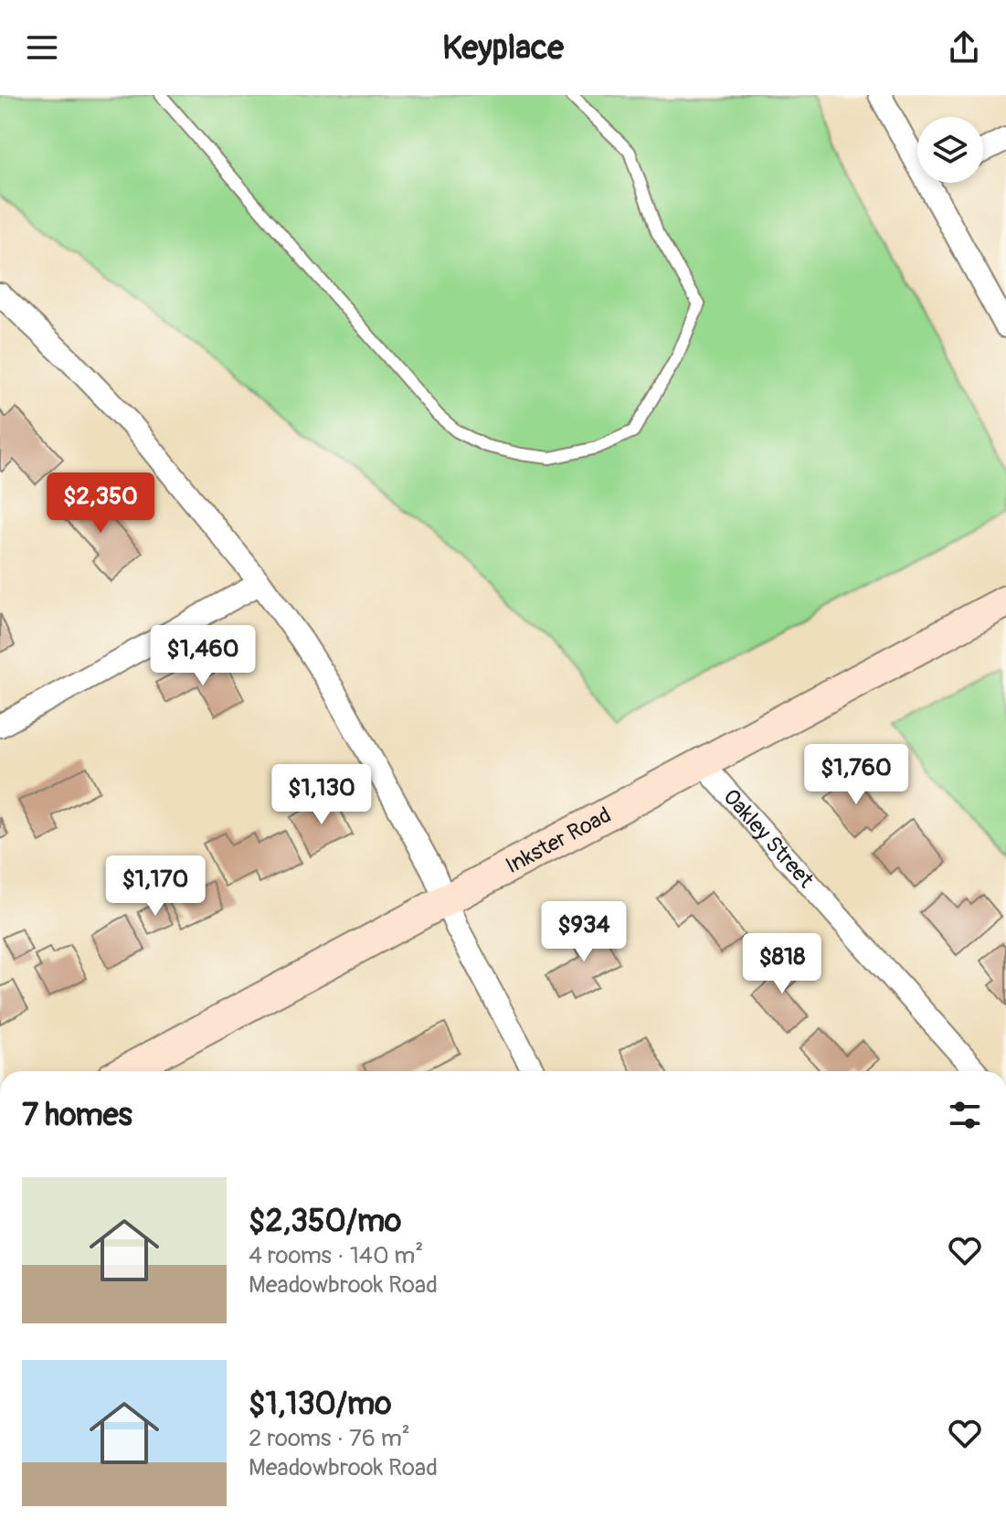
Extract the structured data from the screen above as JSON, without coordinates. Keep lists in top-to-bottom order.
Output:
{
  "streets": {
    "main road": ["Inkster Road"],
    "street": ["Oakley Street"]
  },
  "crossings": [
    ["Oakley Street", "Inkster Road"]
  ],
  "page": {
    "header": "Keyplace",
    "price": [
      "$2,350",
      "$1,460",
      "$1,760",
      "$1,130",
      "$1,170",
      "$934",
      "$818"
    ],
    "heading": "7 homes",
    "list": [
      {
        "name": "$2,350/mo",
        "note": "4 rooms · 140 m² · Meadowbrook Road"
      },
      {
        "name": "$1,130/mo",
        "note": "2 rooms · 76 m² · Meadowbrook Road"
      }
    ]
  }
}
